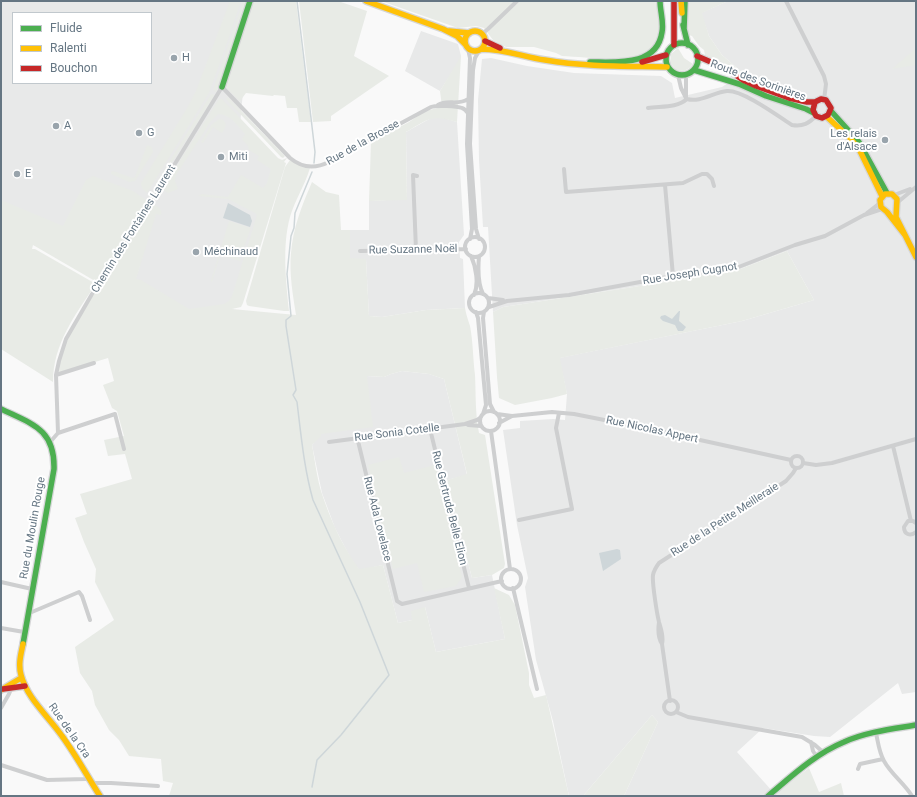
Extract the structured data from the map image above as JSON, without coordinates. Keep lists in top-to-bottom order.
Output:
{
  "streets": {
    "main road": ["Route des Sorinières", "Rue du Moulin Rouge", "Rue de la Cra"],
    "street": [
      "Rue de la Brosse",
      "Chemin des Fontaines Laurent",
      "Rue Suzanne Noël",
      "Rue Joseph Cugnot",
      "Rue Nicolas Appert",
      "Rue Sonia Cotelle",
      "Rue Gertrude Belle Elion",
      "Rue Ada Lovelace",
      "Rue de la Petite Meilleraie"
    ]
  },
  "crossings": [
    ["Rue de la Brosse", "Chemin des Fontaines Laurent"],
    ["Rue Nicolas Appert", "Rue de la Petite Meilleraie"],
    ["Rue Sonia Cotelle", "Rue Gertrude Belle Elion"],
    ["Rue Sonia Cotelle", "Rue Ada Lovelace"],
    ["Rue Gertrude Belle Elion", "Rue Ada Lovelace"],
    ["Rue du Moulin Rouge", "Rue de la Cra"]
  ],
  "places": [
    "H",
    "A",
    "G",
    "Les relais d'Alsace",
    "Miti",
    "E",
    "Méchinaud"
  ],
  "legend": ["Fluide", "Ralenti", "Bouchon"]
}
